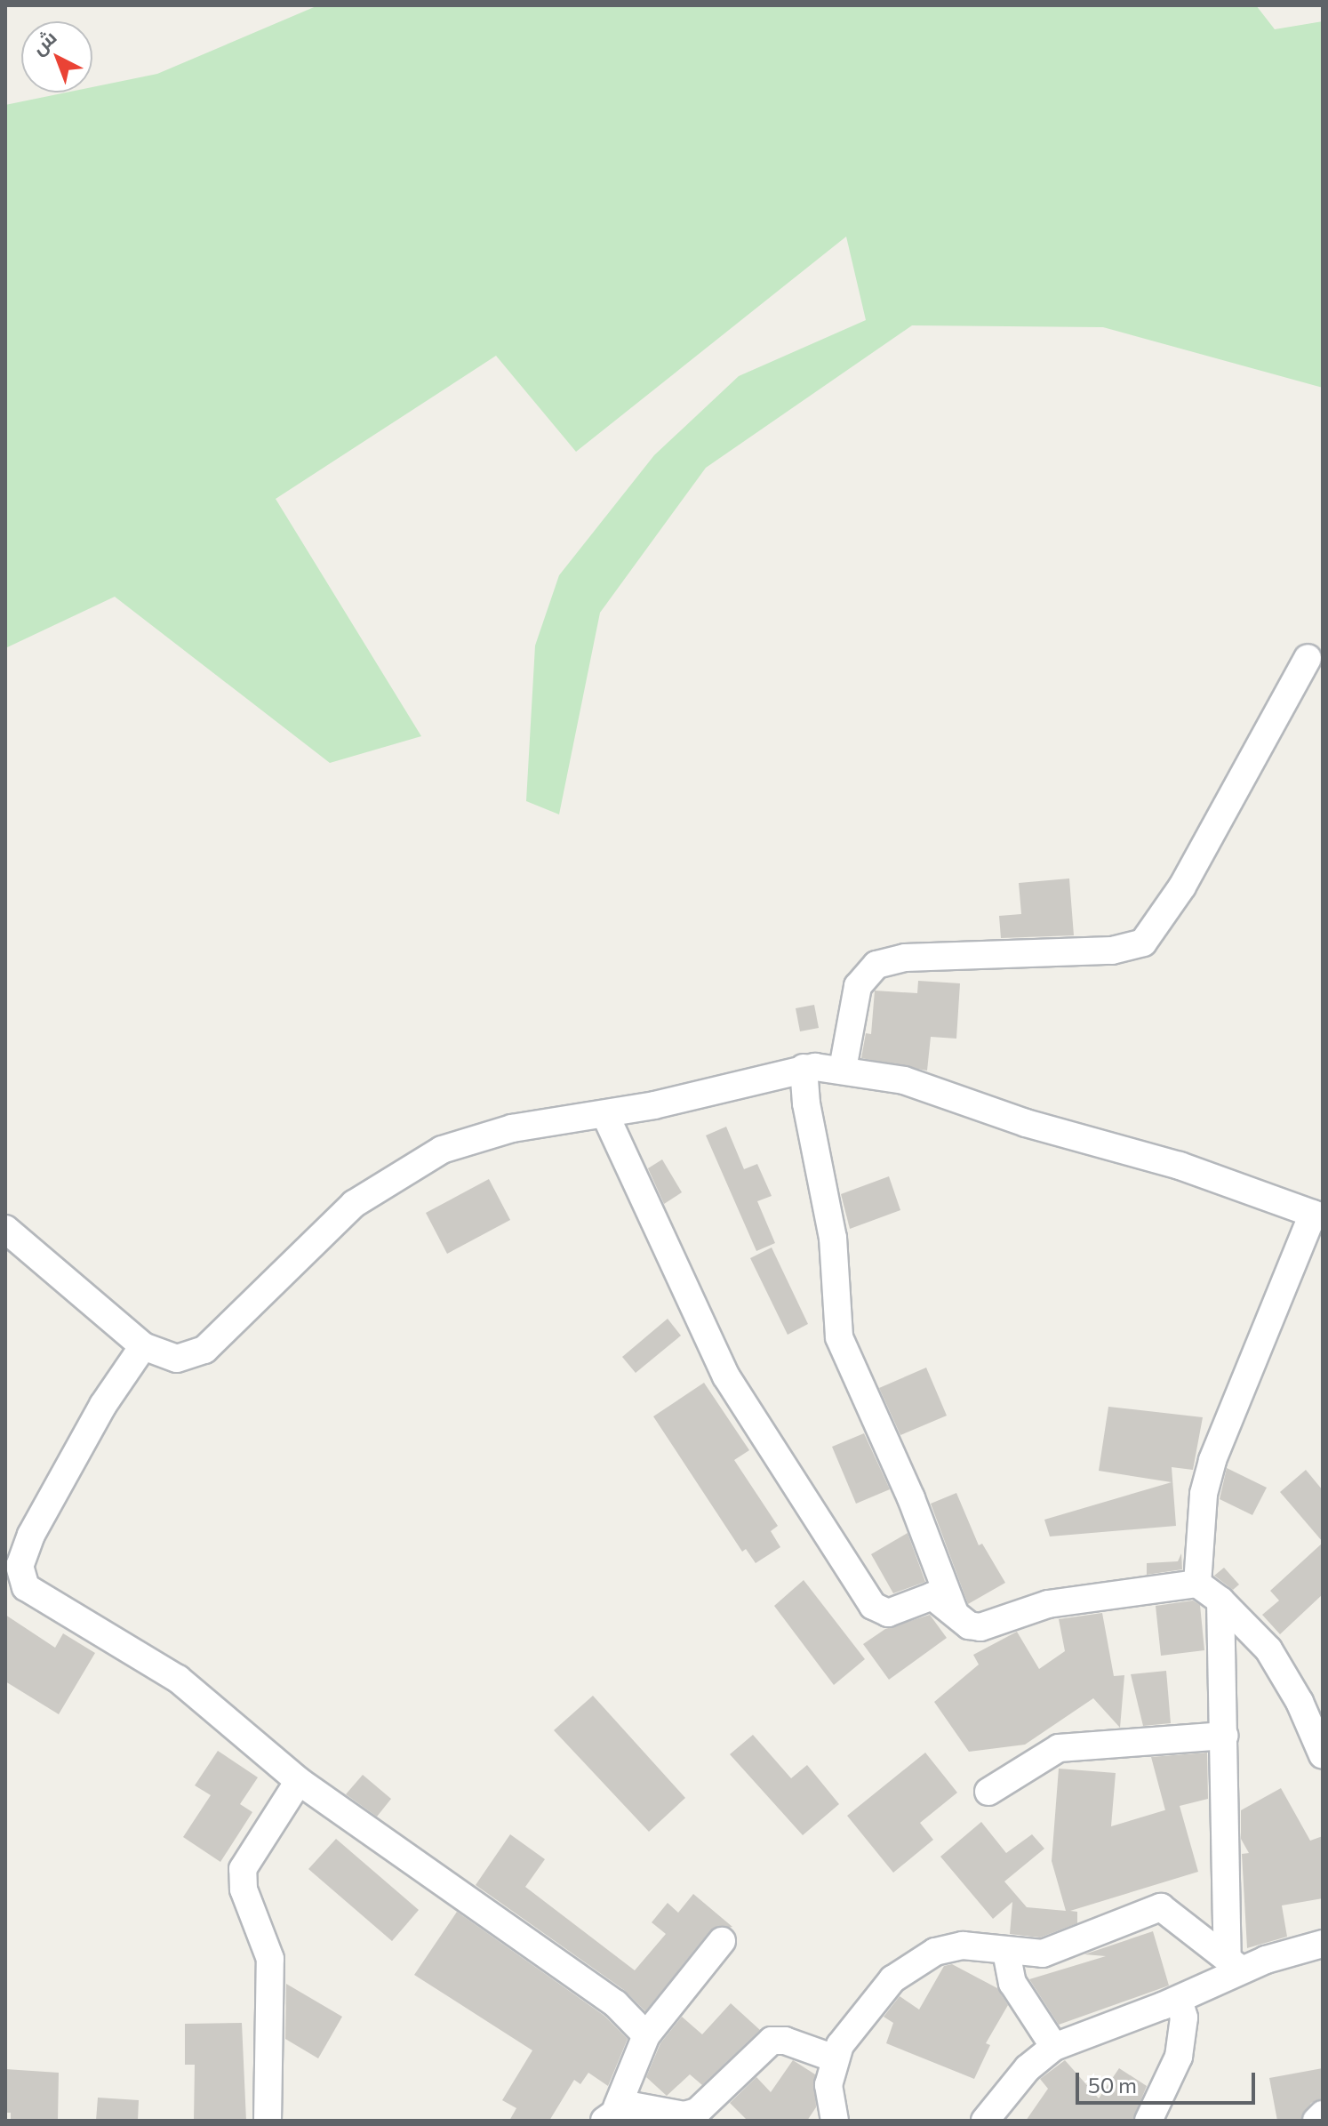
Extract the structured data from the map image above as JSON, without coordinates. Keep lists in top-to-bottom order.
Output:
{
  "scale_bar": "50 m",
  "north": "top left"
}
